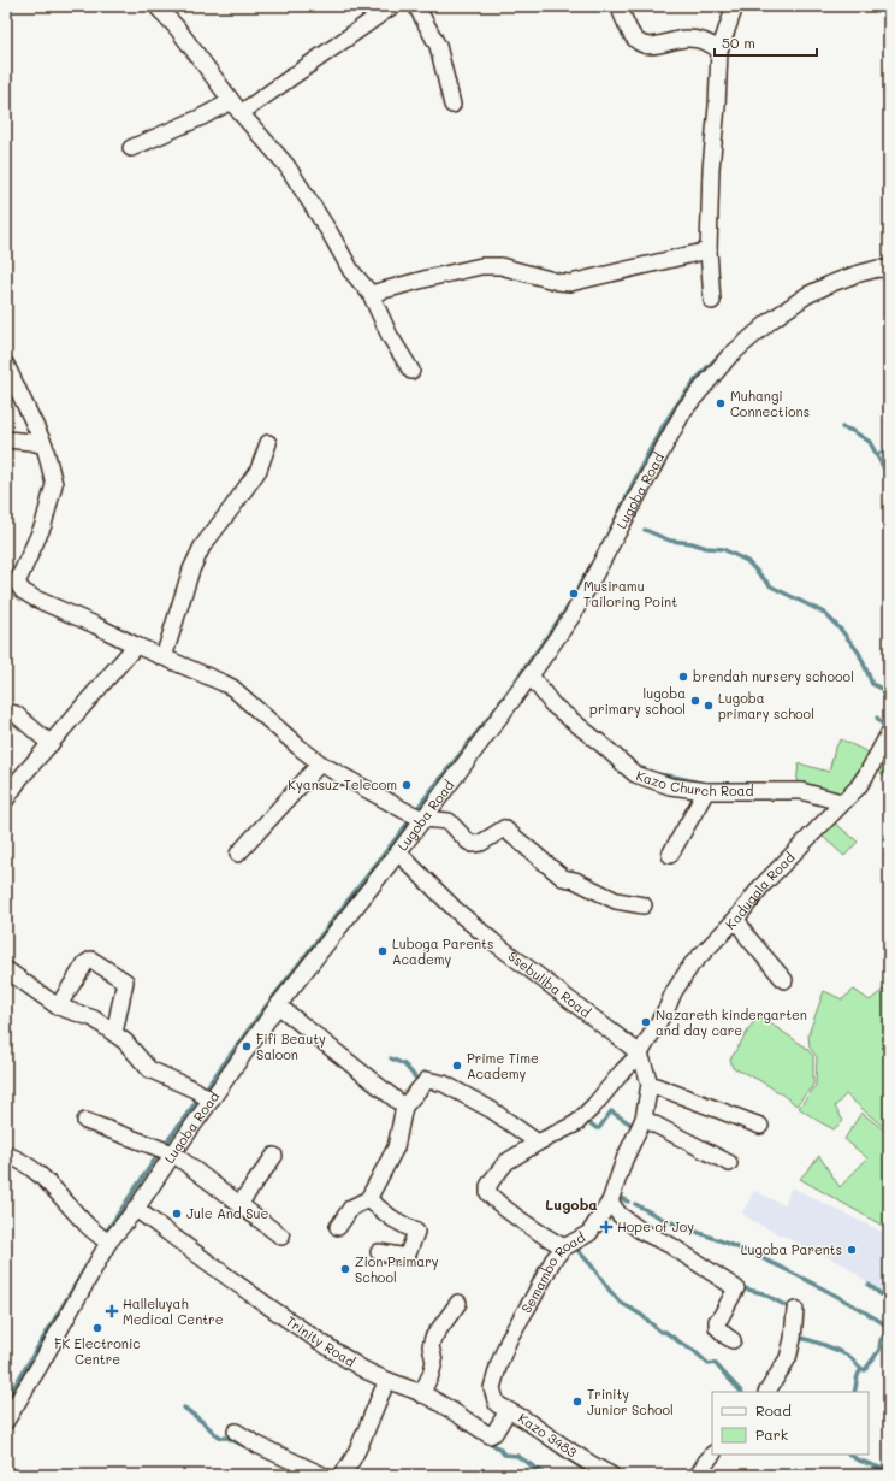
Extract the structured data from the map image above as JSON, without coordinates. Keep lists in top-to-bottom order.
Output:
{
  "streets": {
    "street": [
      "Lugoba Road",
      "Kazo Church Road",
      "Kadugala Road",
      "Ssebuliba Road",
      "Semambo Road",
      "Trinity Road",
      "Kazo 3483"
    ]
  },
  "crossings": [
    ["Lugoba Road", "Kazo Church Road"],
    ["Lugoba Road", "Ssebuliba Road"],
    ["Lugoba Road", "Trinity Road"],
    ["Kazo Church Road", "Kadugala Road"],
    ["Kadugala Road", "Ssebuliba Road"],
    ["Kadugala Road", "Semambo Road"],
    ["Ssebuliba Road", "Semambo Road"],
    ["Semambo Road", "Trinity Road"],
    ["Semambo Road", "Kazo 3483"],
    ["Trinity Road", "Kazo 3483"]
  ],
  "districts": ["Lugoba"],
  "places": {
    "other": [
      "Muhangi Connections",
      "Musiramu Tailoring Point",
      "brendah nursery schoool",
      "lugoba primary school",
      "Lugoba primary school",
      "Kyansuz Telecom",
      "Luboga Parents Academy",
      "Nazareth kindergarten and day care",
      "Fifi Beauty Saloon",
      "Prime Time Academy",
      "Jule And Sue",
      "Lugoba Parents",
      "Zion Primary School",
      "FK Electronic Centre",
      "Trinity Junior School"
    ],
    "health": ["Hope of Joy", "Halleluyah Medical Centre"]
  },
  "legend": ["Road", "Park"],
  "scale_bar": "50 m"
}
